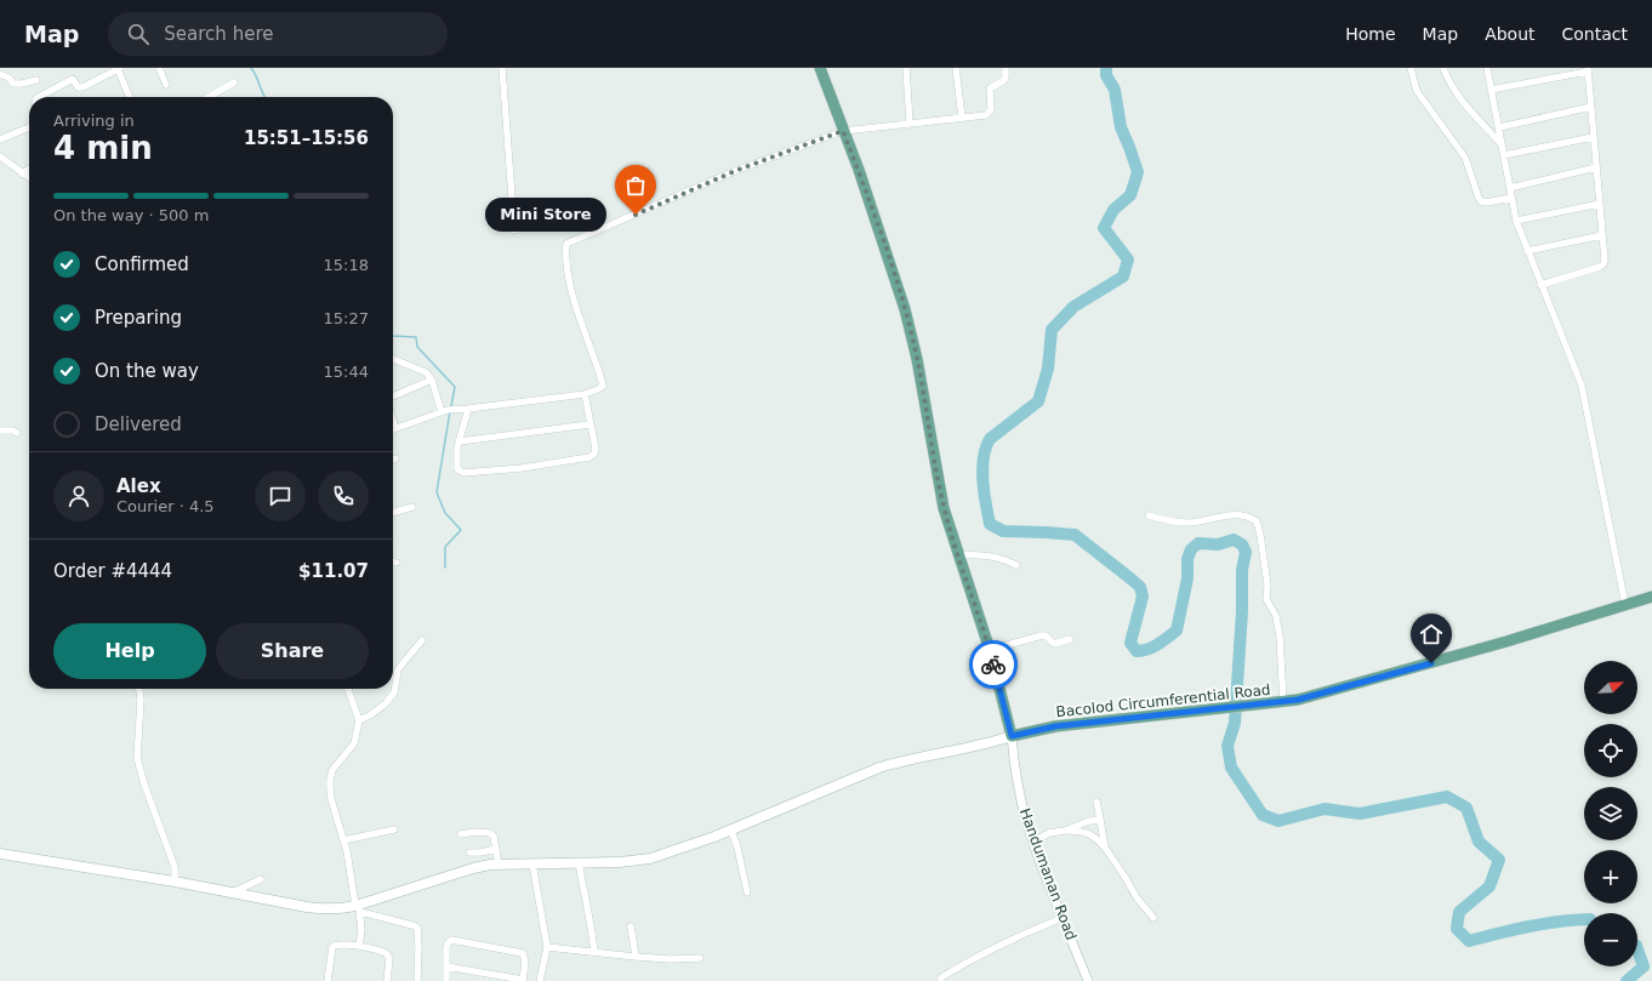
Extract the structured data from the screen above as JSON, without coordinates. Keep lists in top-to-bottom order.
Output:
{
  "streets": {
    "main road": ["Bacolod Circumferential Road"],
    "street": ["Handumanan Road"]
  },
  "crossings": [
    ["Bacolod Circumferential Road", "Handumanan Road"]
  ],
  "places": ["Mini Store"],
  "north": "top right",
  "page": {
    "header": "Map",
    "search": "Search here",
    "nav": [
      "Home",
      "Map",
      "About",
      "Contact"
    ],
    "heading": ["4 min", "Arriving in", "15:51–15:56"],
    "panel": [
      "Alex",
      "Courier · 4.5",
      "Order #4444",
      "$11.07"
    ],
    "bar": "On the way · 500 m",
    "bubble": "Mini Store",
    "list": [
      ["Confirmed", "15:18"],
      ["Preparing", "15:27"],
      ["On the way", "15:44"],
      "Delivered"
    ],
    "buttons": ["Help", "Share"],
    "map_buttons": ["+", "−"]
  }
}
